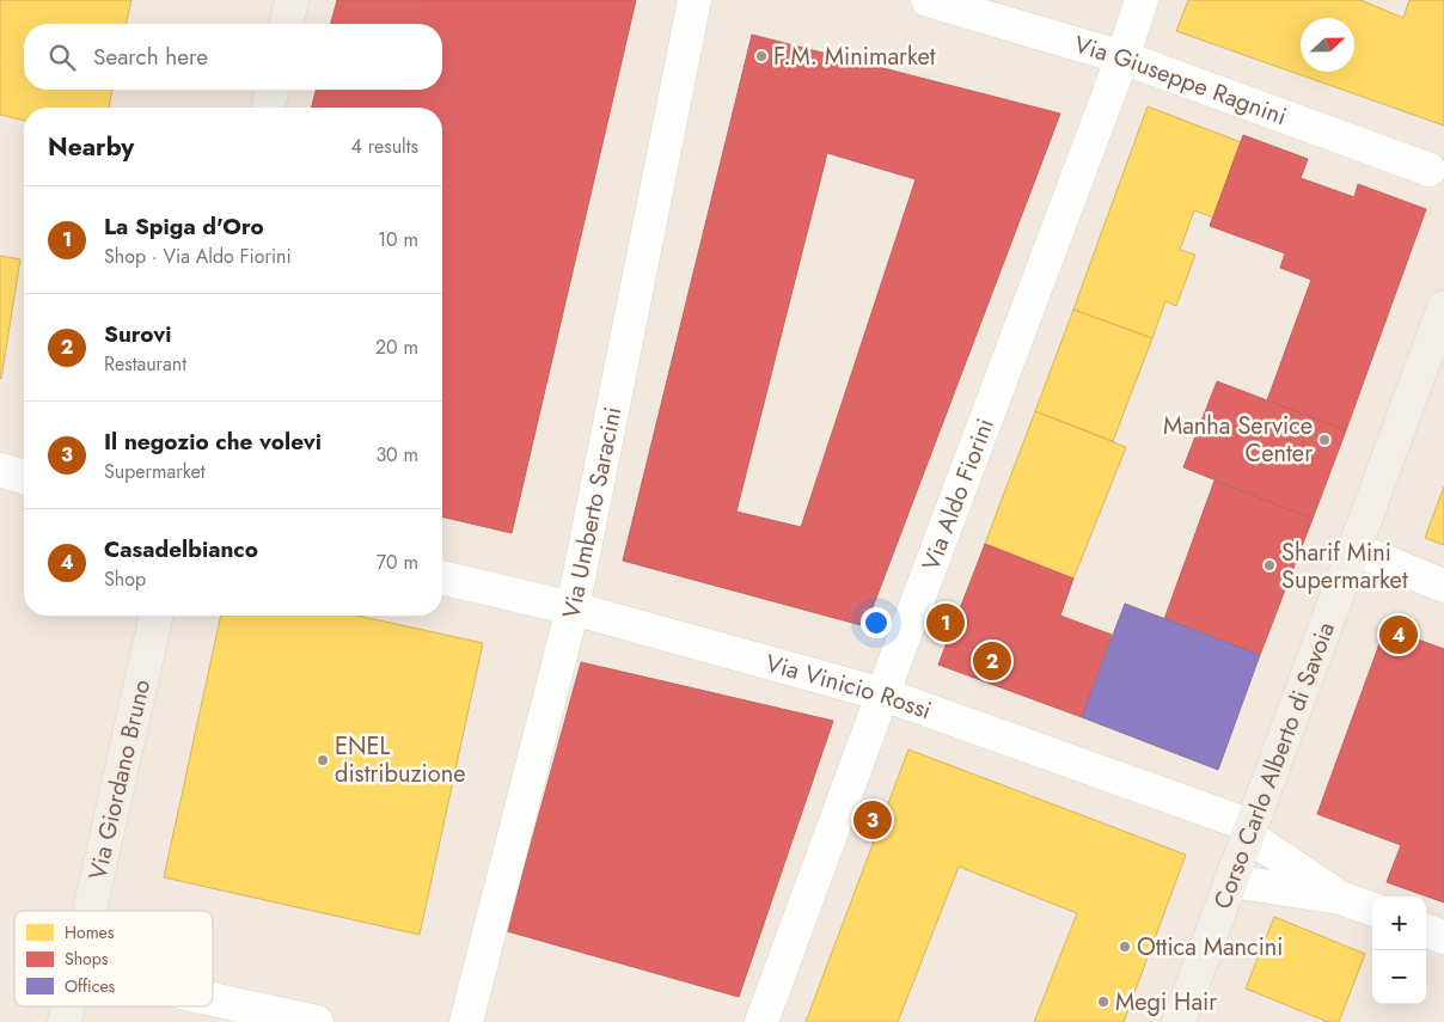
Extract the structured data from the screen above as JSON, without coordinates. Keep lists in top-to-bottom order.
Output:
{
  "streets": {
    "main road": ["Corso Carlo Alberto di Savoia", "Via Giordano Bruno"],
    "street": [
      "Via Giuseppe Ragnini",
      "Via Aldo Fiorini",
      "Via Umberto Saracini",
      "Via Vinicio Rossi"
    ]
  },
  "crossings": [
    ["Via Giuseppe Ragnini", "Via Aldo Fiorini"],
    ["Via Aldo Fiorini", "Via Vinicio Rossi"],
    ["Via Umberto Saracini", "Via Vinicio Rossi"],
    ["Via Vinicio Rossi", "Corso Carlo Alberto di Savoia"]
  ],
  "places": [
    "F.M. Minimarket",
    "Manha Service Center",
    "Sharif Mini Supermarket",
    "ENEL distribuzione",
    "Ottica Mancini",
    "Megi Hair"
  ],
  "legend": ["Homes", "Shops", "Offices"],
  "north": "right",
  "page": {
    "search": "Search here",
    "heading": ["Nearby", "4 results"],
    "list": [
      {
        "mark": "1",
        "name": "La Spiga d'Oro",
        "note": "Shop · Via Aldo Fiorini",
        "value": "10 m"
      },
      {
        "mark": "2",
        "name": "Surovi",
        "note": "Restaurant",
        "value": "20 m"
      },
      {
        "mark": "3",
        "name": "Il negozio che volevi",
        "note": "Supermarket",
        "value": "30 m"
      },
      {
        "mark": "4",
        "name": "Casadelbianco",
        "note": "Shop",
        "value": "70 m"
      }
    ],
    "pins": [
      "1",
      "4",
      "2",
      "3"
    ],
    "map_buttons": ["+", "−"]
  }
}
